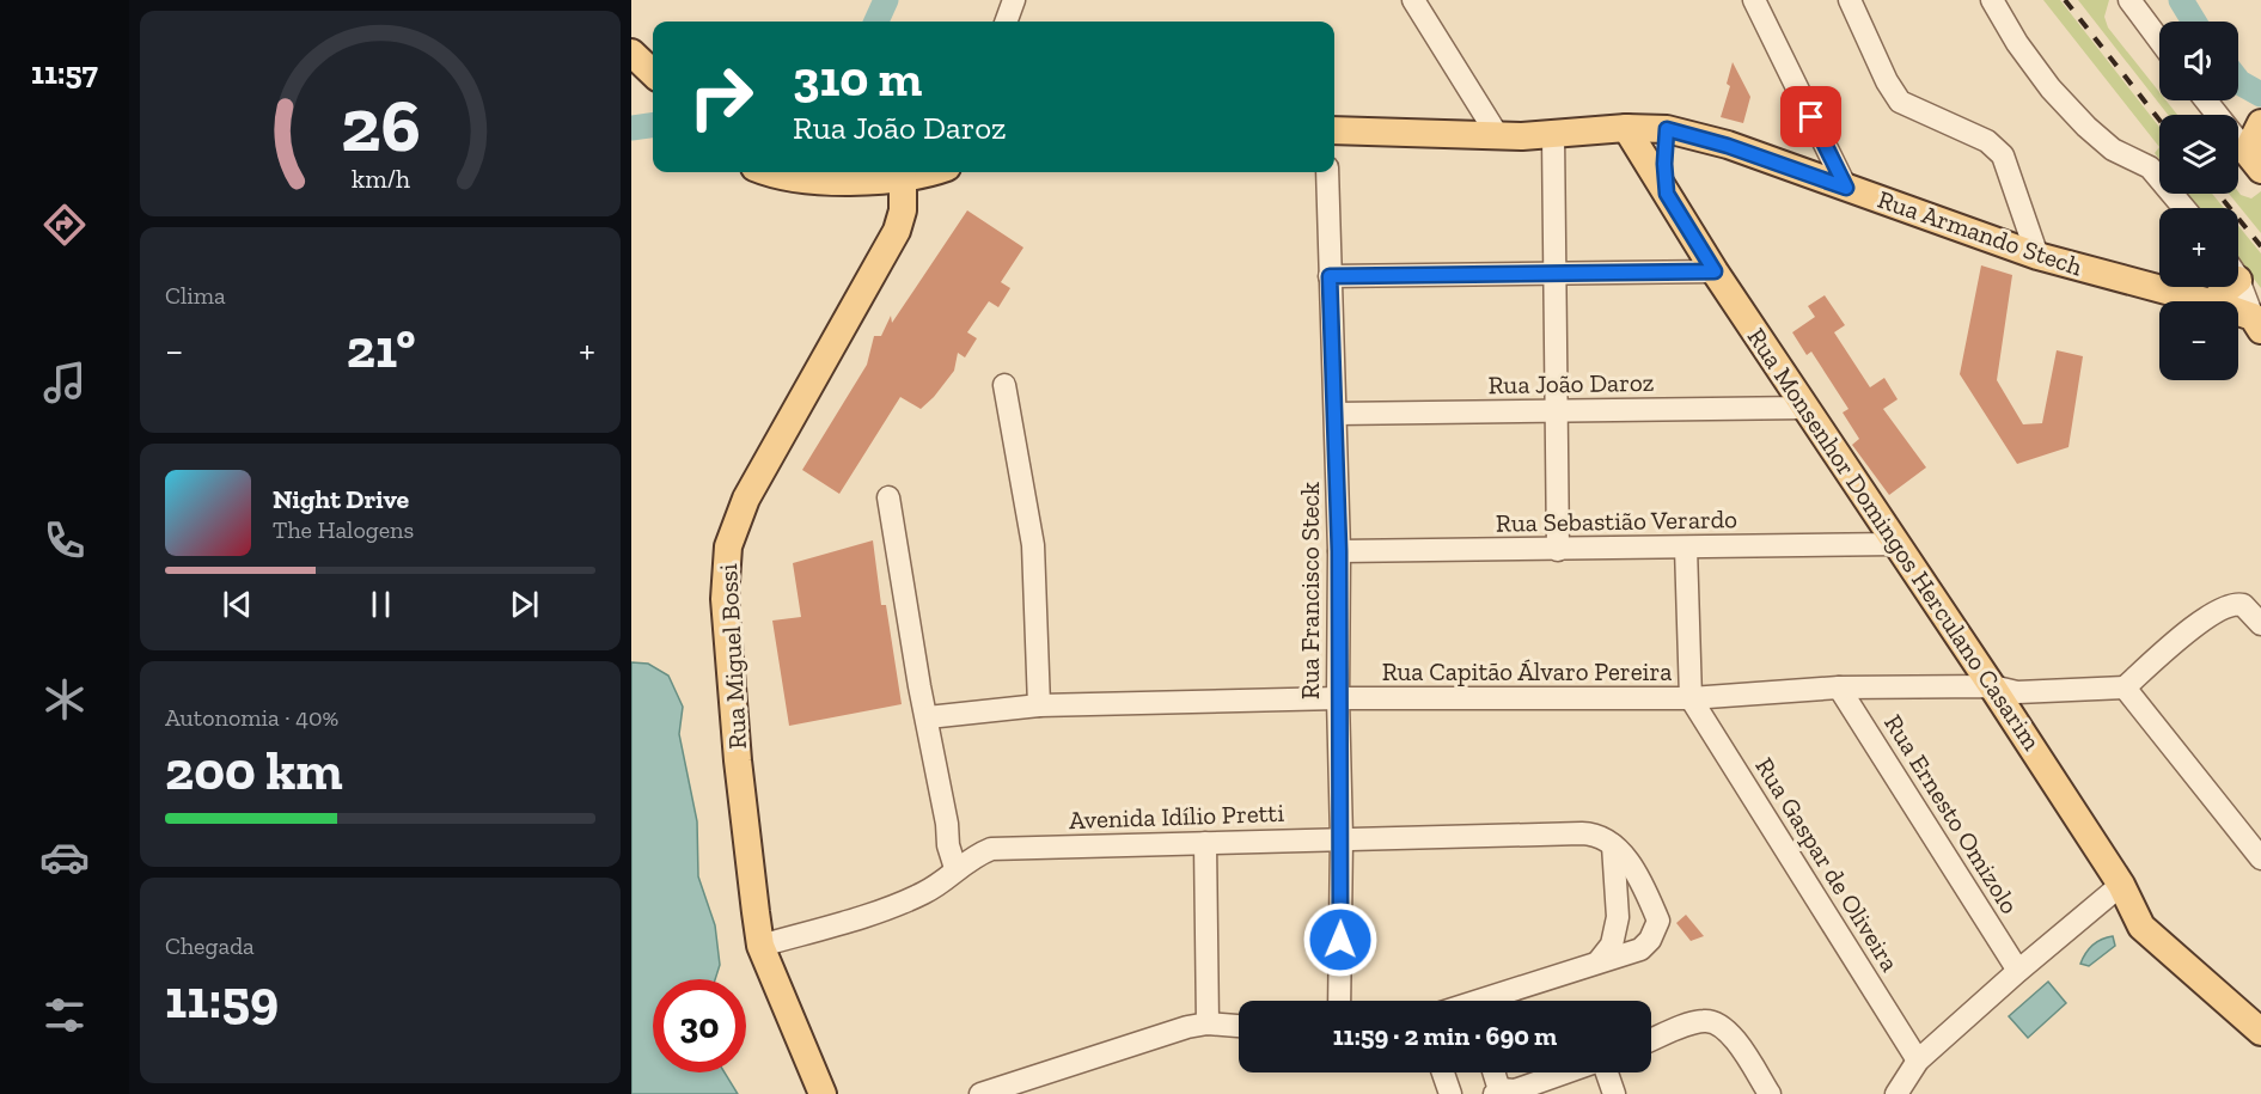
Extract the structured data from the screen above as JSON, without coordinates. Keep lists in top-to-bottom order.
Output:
{
  "streets": {
    "main road": ["Rua Armando Stech", "Rua Monsenhor Domingos Herculano Casarim", "Rua Miguel Bossi"],
    "street": [
      "Rua João Daroz",
      "Rua Sebastião Verardo",
      "Rua Francisco Steck",
      "Rua Capitão Álvaro Pereira",
      "Rua Ernesto Omizolo",
      "Avenida Idílio Pretti",
      "Rua Gaspar de Oliveira"
    ]
  },
  "crossings": [
    ["Rua Armando Stech", "Rua Monsenhor Domingos Herculano Casarim"],
    ["Rua João Daroz", "Rua Monsenhor Domingos Herculano Casarim"],
    ["Rua João Daroz", "Rua Francisco Steck"],
    ["Rua Sebastião Verardo", "Rua Monsenhor Domingos Herculano Casarim"],
    ["Rua Sebastião Verardo", "Rua Francisco Steck"],
    ["Rua Monsenhor Domingos Herculano Casarim", "Rua Capitão Álvaro Pereira"],
    ["Rua Francisco Steck", "Rua Capitão Álvaro Pereira"],
    ["Rua Francisco Steck", "Avenida Idílio Pretti"],
    ["Rua Miguel Bossi", "Avenida Idílio Pretti"],
    ["Rua Capitão Álvaro Pereira", "Rua Ernesto Omizolo"],
    ["Rua Capitão Álvaro Pereira", "Rua Gaspar de Oliveira"]
  ],
  "page": {
    "tabs": "11:57",
    "map_buttons": ["+", "−"],
    "turn": ["310 m", "Rua João Daroz"],
    "tile": [
      "Clima",
      ["Autonomia · 40%", "200 km"],
      ["Chegada", "11:59"]
    ],
    "heat": ["−", "21°", "+"],
    "song": ["Night Drive", "The Halogens"],
    "limit": "30",
    "trip": "11:59 · 2 min · 690 m",
    "gauge": ["26", "km/h"]
  }
}
